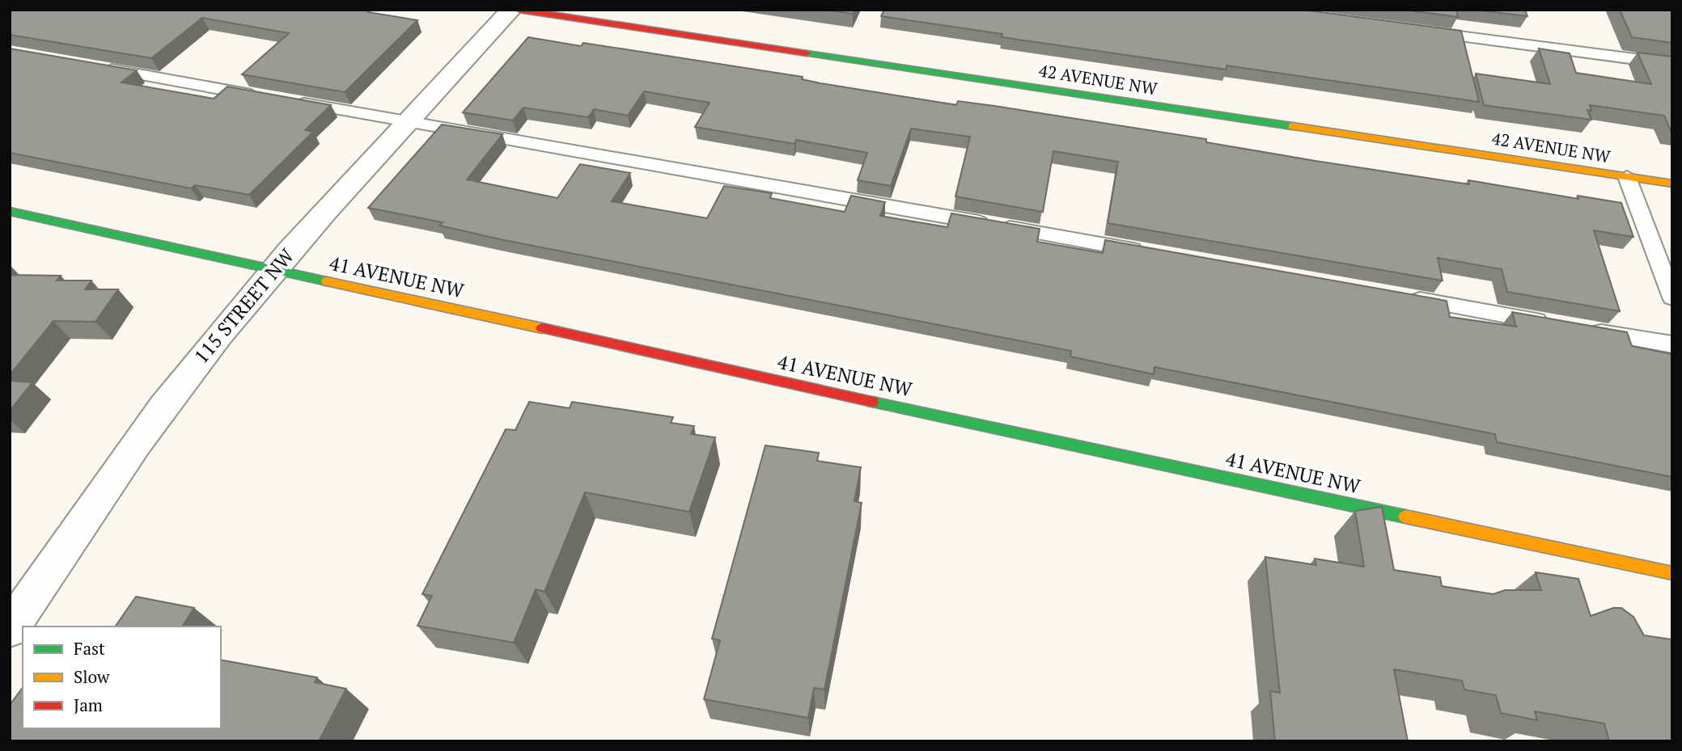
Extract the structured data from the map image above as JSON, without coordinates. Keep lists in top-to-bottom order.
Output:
{
  "streets": {
    "street": ["42 AVENUE NW", "41 AVENUE NW", "115 STREET NW"]
  },
  "crossings": [
    ["41 AVENUE NW", "115 STREET NW"]
  ],
  "legend": ["Fast", "Slow", "Jam"]
}
